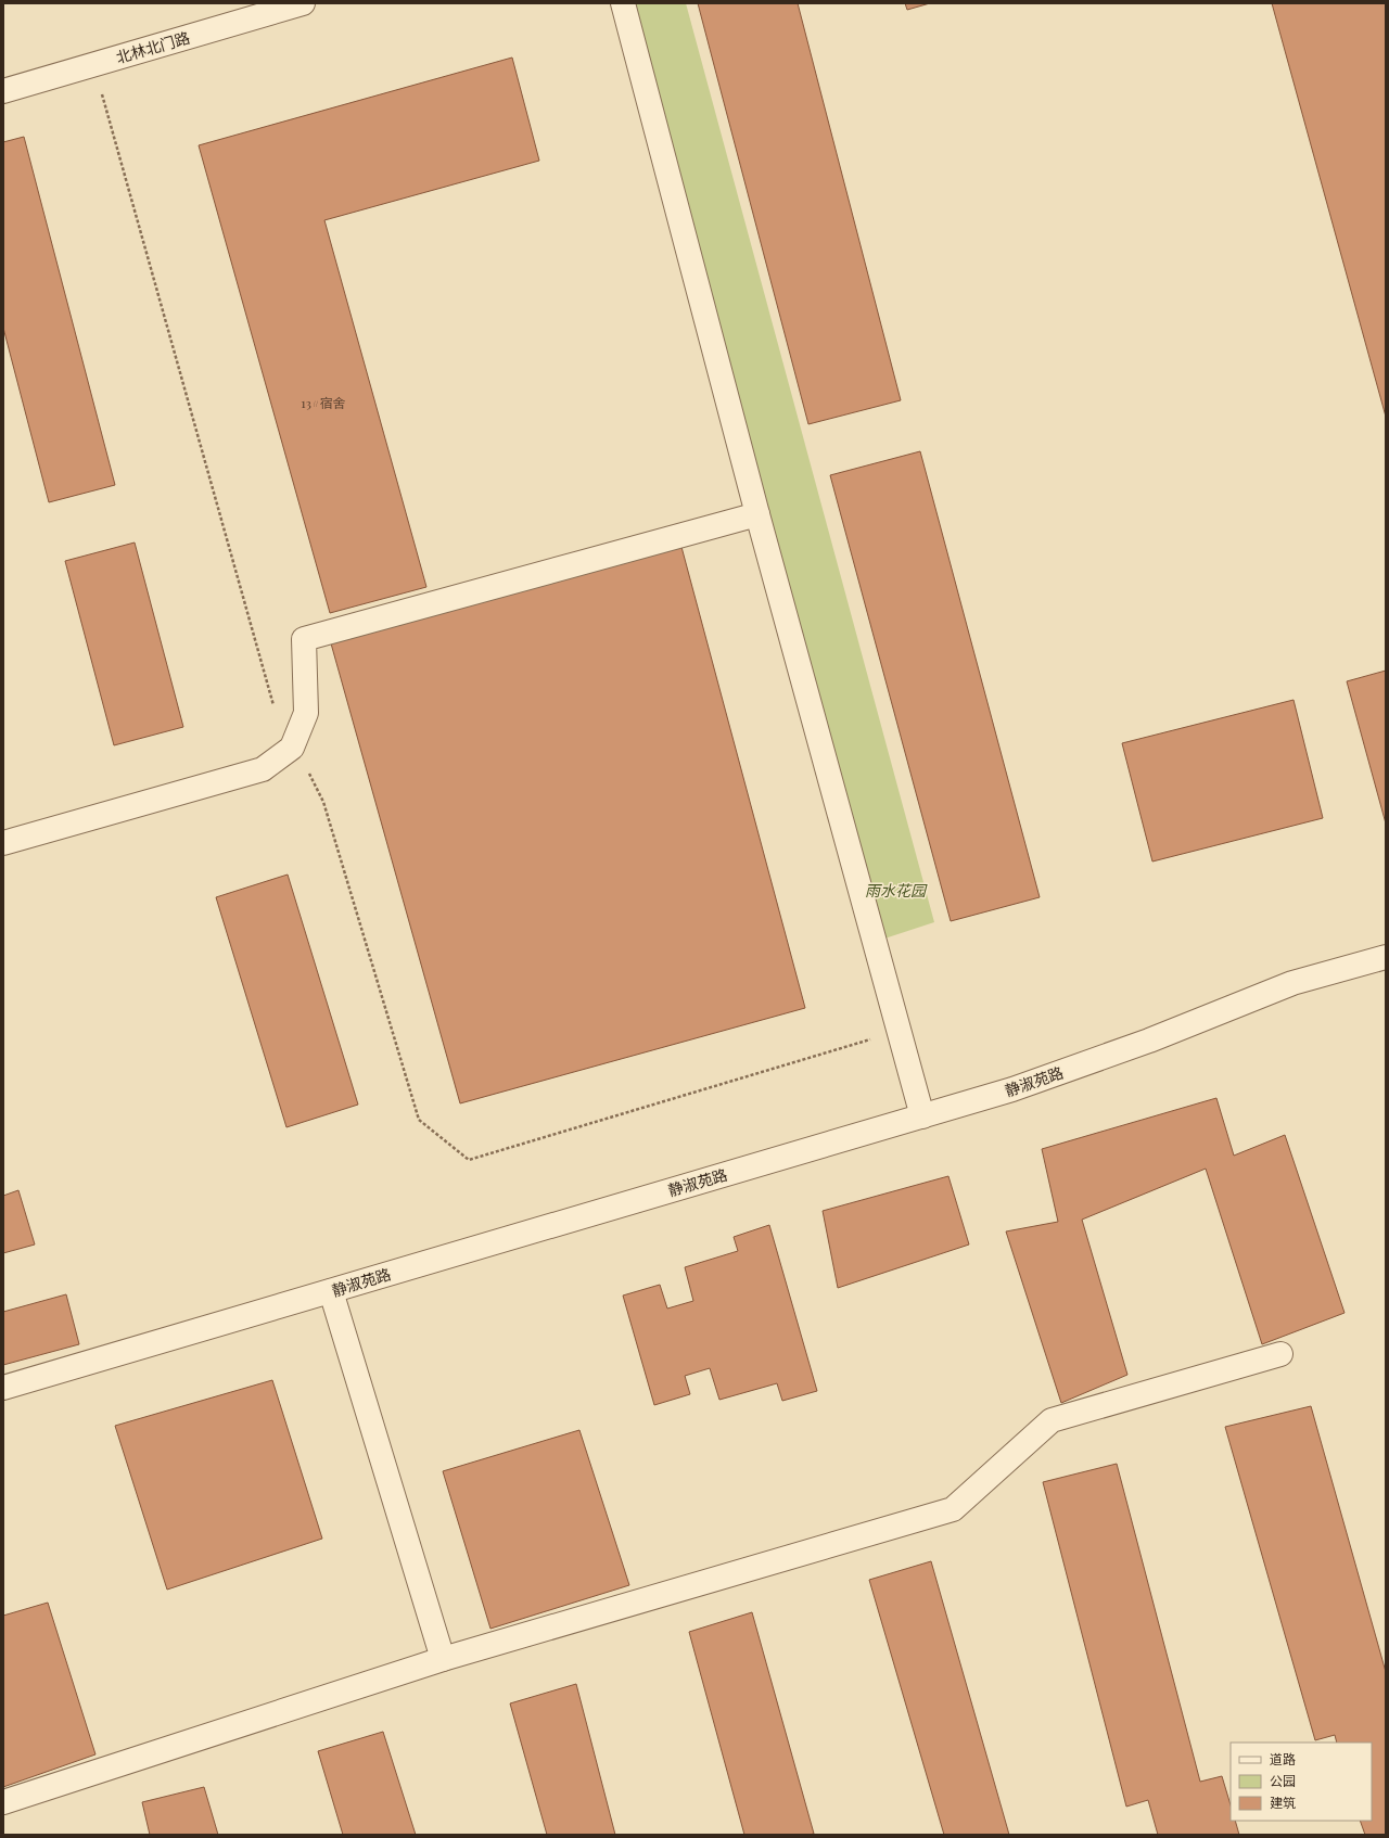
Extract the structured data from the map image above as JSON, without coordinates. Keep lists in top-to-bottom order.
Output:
{
  "streets": {
    "street": ["北林北门路", "静淑苑路"]
  },
  "parks": ["雨水花园"],
  "house_numbers": ["13#宿舍"],
  "legend": ["道路", "公园", "建筑"]
}
